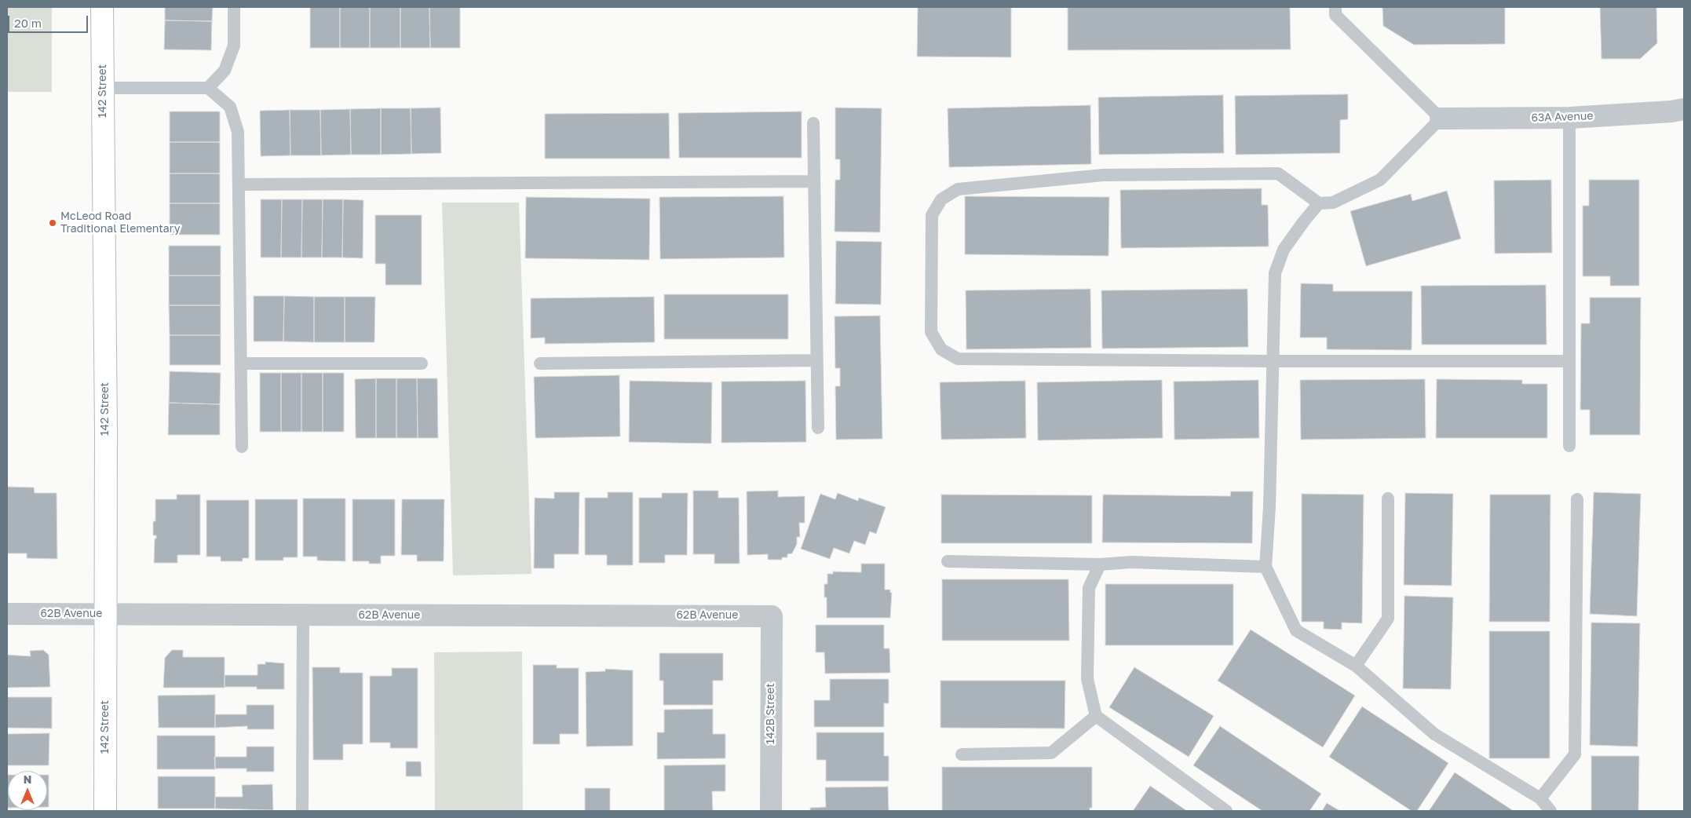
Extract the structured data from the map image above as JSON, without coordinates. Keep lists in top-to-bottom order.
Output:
{
  "streets": {
    "street": [
      "142 Street",
      "63A Avenue",
      "62B Avenue",
      "142B Street"
    ]
  },
  "crossings": [
    ["142 Street", "62B Avenue"],
    ["62B Avenue", "142B Street"]
  ],
  "places": ["McLeod Road Traditional Elementary"],
  "scale_bar": "20 m",
  "north": "top"
}
